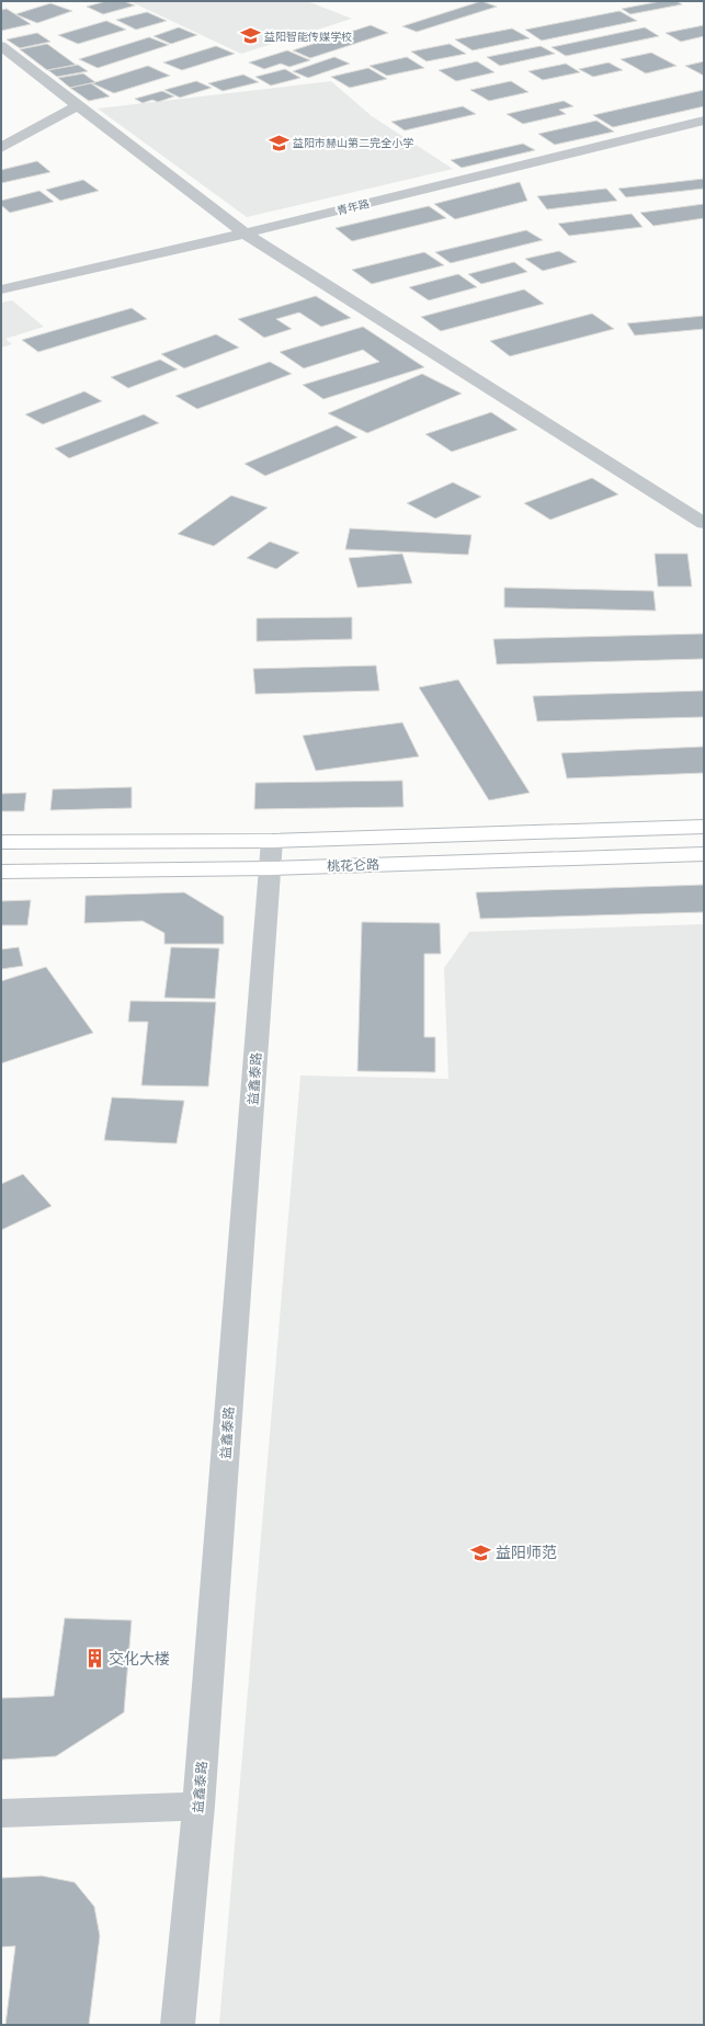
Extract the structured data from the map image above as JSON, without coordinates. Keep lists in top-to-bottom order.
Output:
{
  "streets": {
    "main road": ["桃花仑路"],
    "street": ["青年路", "益鑫泰路"]
  },
  "crossings": [
    ["桃花仑路", "益鑫泰路"]
  ],
  "places": {
    "school or university": ["益阳智能传媒学校", "益阳市赫山第二完全小学", "益阳师范"],
    "building": ["交化大楼"]
  }
}
